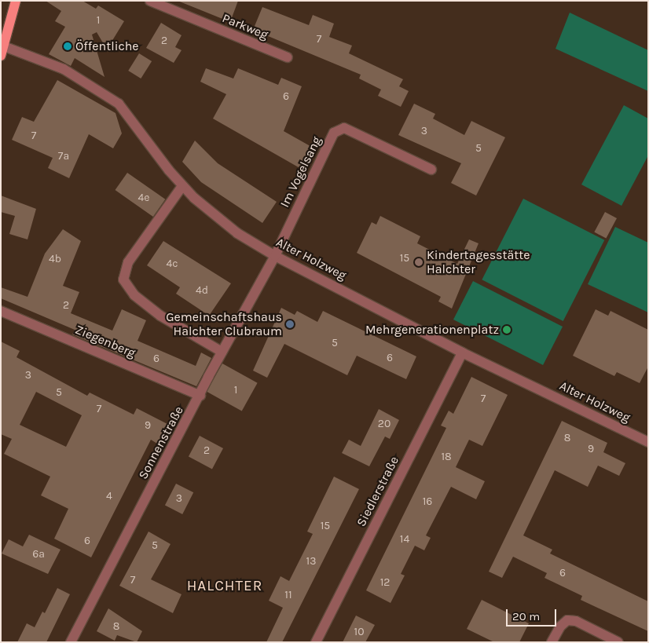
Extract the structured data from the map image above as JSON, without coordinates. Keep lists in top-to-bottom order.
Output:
{
  "streets": {
    "street": [
      "Parkweg",
      "Im Vogelsang",
      "Alter Holzweg",
      "Ziegenberg",
      "Sonnenstraße",
      "Siedlerstraße"
    ]
  },
  "crossings": [
    ["Im Vogelsang", "Alter Holzweg"],
    ["Im Vogelsang", "Sonnenstraße"],
    ["Alter Holzweg", "Sonnenstraße"],
    ["Alter Holzweg", "Siedlerstraße"],
    ["Ziegenberg", "Sonnenstraße"]
  ],
  "districts": ["HALCHTER"],
  "places": [
    "Öffentliche",
    "Kindertagesstätte Halchter",
    "Gemeinschaftshaus Halchter Clubraum",
    "Mehrgenerationenplatz"
  ],
  "house_numbers": [
    "1",
    "7",
    "2",
    "6",
    "3",
    "7",
    "5",
    "7a",
    "4e",
    "15",
    "4b",
    "4c",
    "4d",
    "2",
    "5",
    "6",
    "6",
    "3",
    "1",
    "5",
    "7",
    "7",
    "20",
    "9",
    "8",
    "9",
    "2",
    "18",
    "4",
    "3",
    "16",
    "15",
    "14",
    "6",
    "5",
    "6a",
    "13",
    "6",
    "7",
    "12",
    "11",
    "8",
    "10"
  ],
  "scale_bar": "20 m"
}
